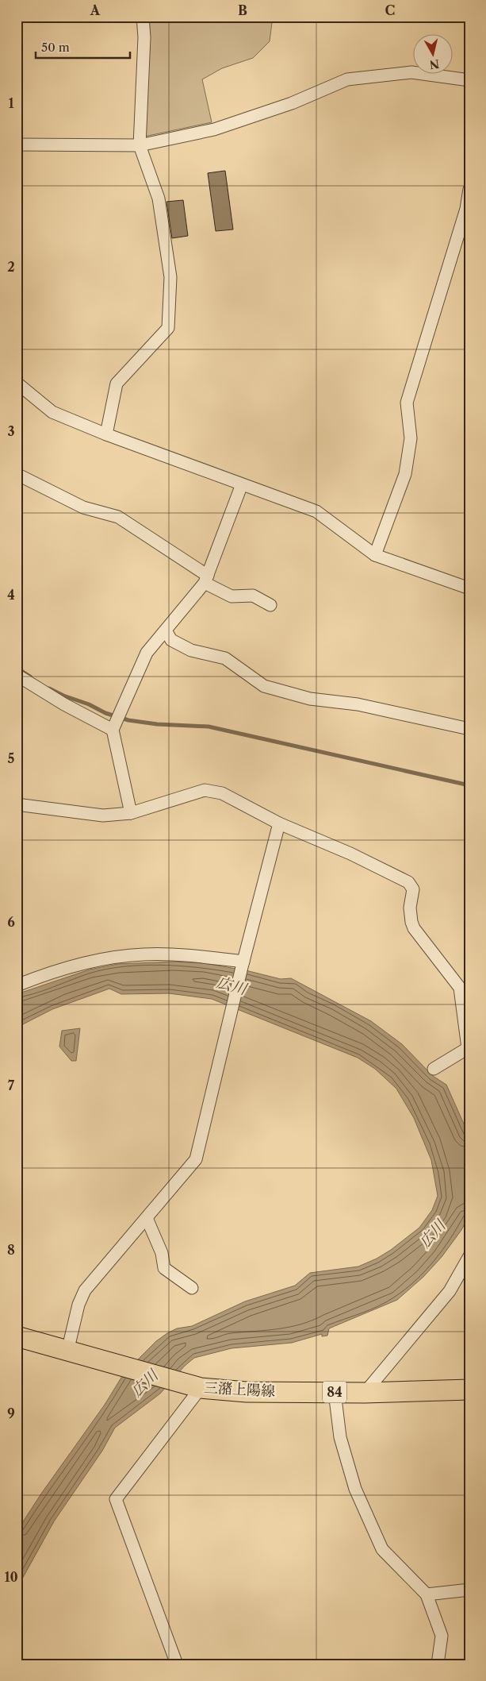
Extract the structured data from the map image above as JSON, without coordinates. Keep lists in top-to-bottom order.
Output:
{
  "streets": {
    "main road": ["三潴上陽線", "84"]
  },
  "water": ["広川"],
  "scale_bar": "50 m",
  "north": "bottom",
  "grid": {
    "columns": ["A", "B", "C"],
    "rows": [
      "1",
      "2",
      "3",
      "4",
      "5",
      "6",
      "7",
      "8",
      "9",
      "10"
    ]
  }
}
